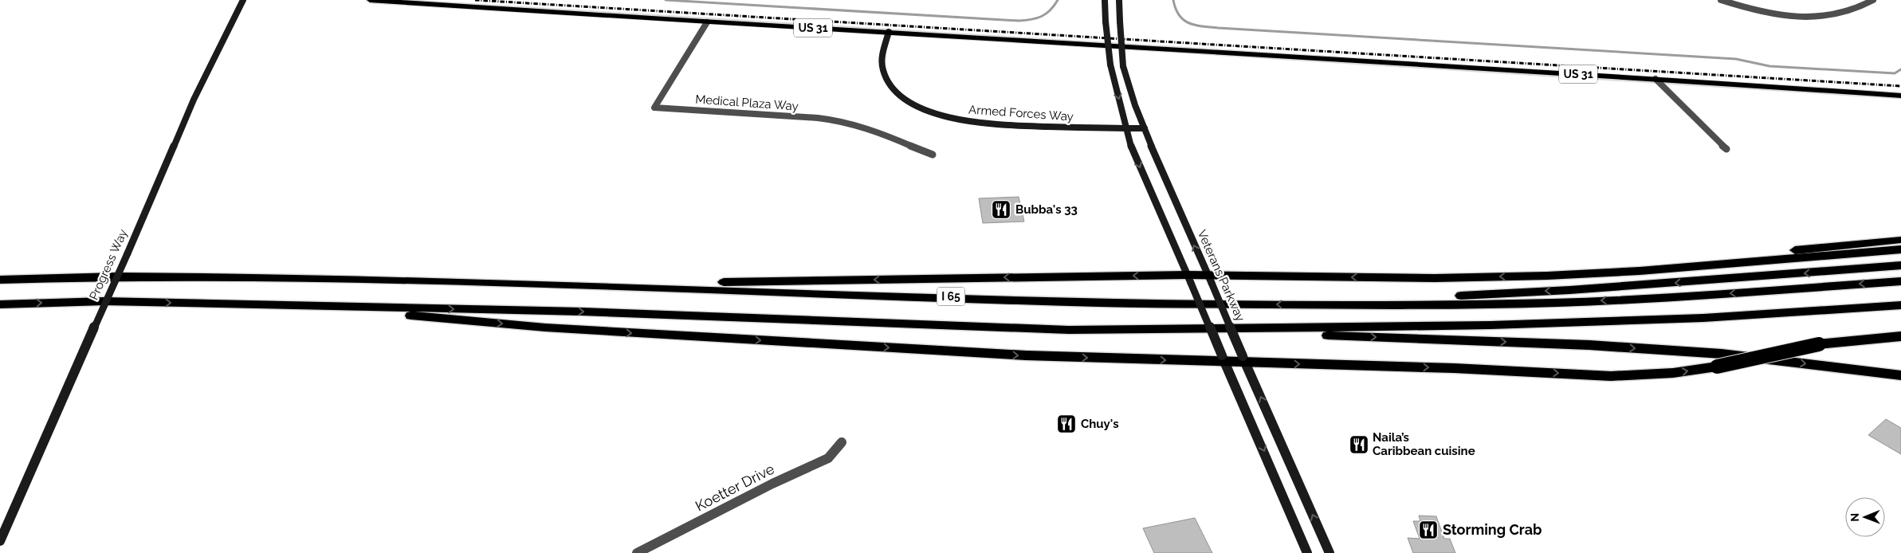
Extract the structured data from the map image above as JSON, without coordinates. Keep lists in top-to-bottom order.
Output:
{
  "streets": {
    "highway": ["I 65"],
    "main road": [
      "US 31",
      "Armed Forces Way",
      "Progress Way",
      "Veterans Parkway"
    ],
    "street": ["Medical Plaza Way", "Koetter Drive"]
  },
  "crossings": [
    ["US 31", "Medical Plaza Way"],
    ["US 31", "Armed Forces Way"],
    ["Armed Forces Way", "Veterans Parkway"]
  ],
  "places": {
    "restaurant": [
      "Bubba's 33",
      "Chuy's",
      "Naila’s Caribbean cuisine",
      "Storming Crab"
    ]
  },
  "north": "left"
}
